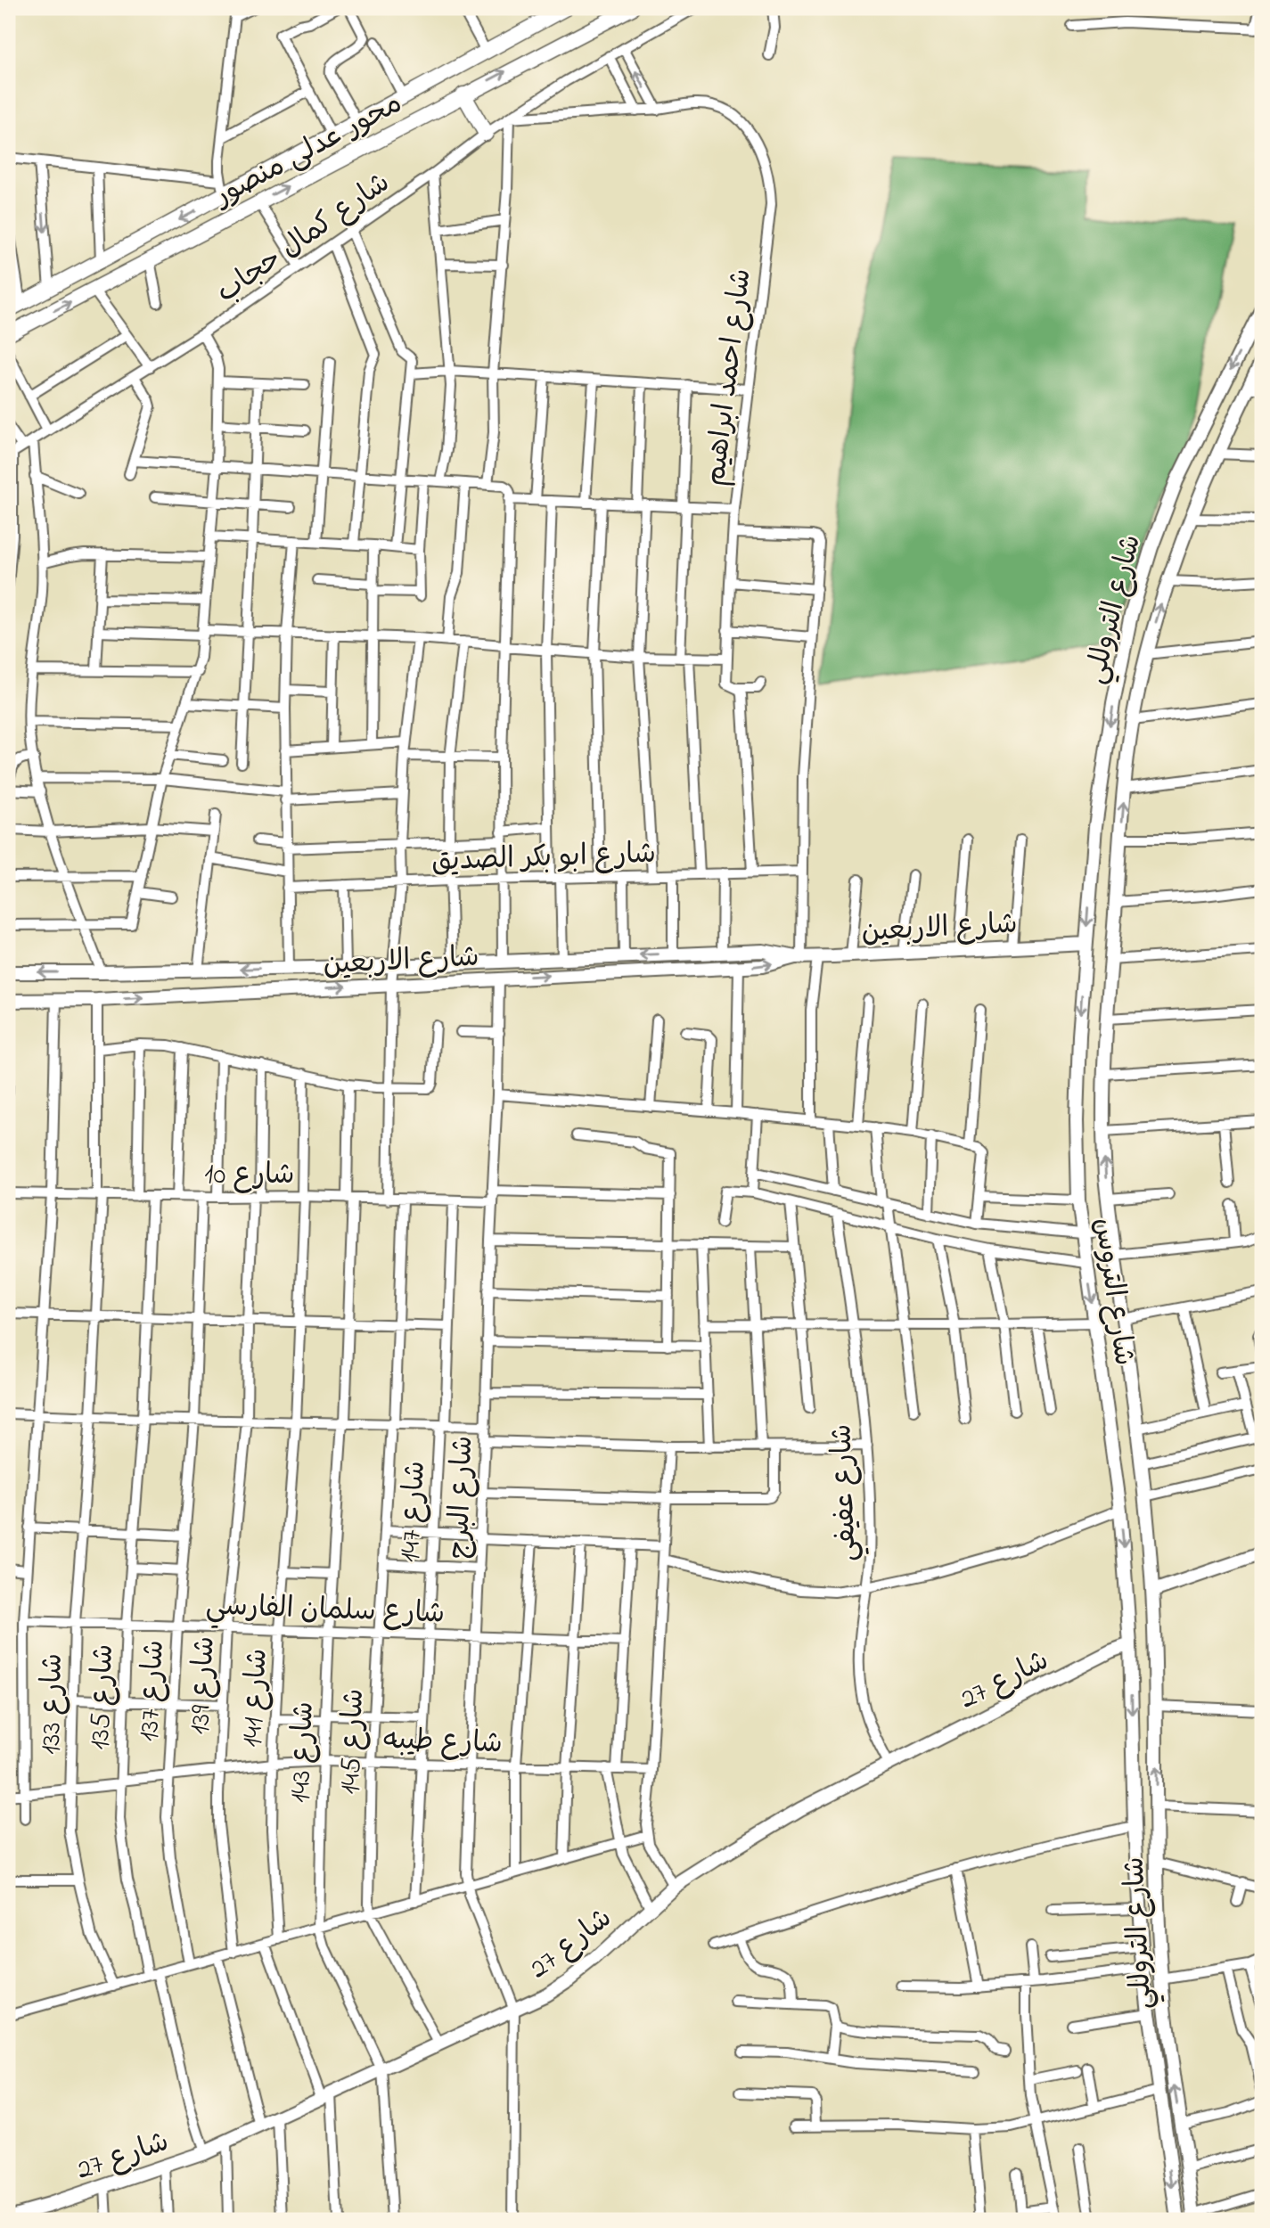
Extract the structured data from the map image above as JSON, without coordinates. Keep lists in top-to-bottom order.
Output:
{
  "streets": {
    "main road": ["محور عدلى منصور"],
    "street": [
      "شارع كمال حجاب",
      "شارع احمد ابراهيم",
      "شارع التروللي",
      "شارع ابو بكر الصديق",
      "شارع الاربعين",
      "شارع 10",
      "شارع التروس",
      "شارع عفيفي",
      "شارع البرج",
      "شارع 147",
      "شارع سلمان الفارسي",
      "شارع 27",
      "شارع 139",
      "شارع 137",
      "شارع 135",
      "شارع 141",
      "شارع 133",
      "شارع طيبه",
      "شارع 145",
      "شارع 143"
    ]
  },
  "crossings": [
    ["شارع كمال حجاب", "شارع احمد ابراهيم"],
    ["شارع احمد ابراهيم", "شارع ابو بكر الصديق"],
    ["شارع التروللي", "شارع الاربعين"],
    ["شارع التروللي", "شارع التروس"],
    ["شارع التروللي", "شارع 27"],
    ["شارع الاربعين", "شارع التروس"],
    ["شارع الاربعين", "شارع البرج"],
    ["شارع الاربعين", "شارع 133"],
    ["شارع 10", "شارع البرج"],
    ["شارع 10", "شارع 147"],
    ["شارع 10", "شارع 139"],
    ["شارع 10", "شارع 137"],
    ["شارع 10", "شارع 135"],
    ["شارع 10", "شارع 141"],
    ["شارع 10", "شارع 133"],
    ["شارع 10", "شارع 145"],
    ["شارع 10", "شارع 143"],
    ["شارع التروس", "شارع 27"],
    ["شارع عفيفي", "شارع 27"],
    ["شارع البرج", "شارع سلمان الفارسي"],
    ["شارع البرج", "شارع 27"],
    ["شارع البرج", "شارع طيبه"],
    ["شارع 147", "شارع سلمان الفارسي"],
    ["شارع 147", "شارع طيبه"],
    ["شارع سلمان الفارسي", "شارع 139"],
    ["شارع سلمان الفارسي", "شارع 137"],
    ["شارع سلمان الفارسي", "شارع 135"],
    ["شارع سلمان الفارسي", "شارع 141"],
    ["شارع سلمان الفارسي", "شارع 133"],
    ["شارع سلمان الفارسي", "شارع 145"],
    ["شارع سلمان الفارسي", "شارع 143"],
    ["شارع 27", "شارع 145"],
    ["شارع 27", "شارع 143"],
    ["شارع 139", "شارع طيبه"],
    ["شارع 137", "شارع طيبه"],
    ["شارع 135", "شارع طيبه"],
    ["شارع 141", "شارع طيبه"],
    ["شارع 133", "شارع طيبه"],
    ["شارع طيبه", "شارع 145"],
    ["شارع طيبه", "شارع 143"]
  ]
}
